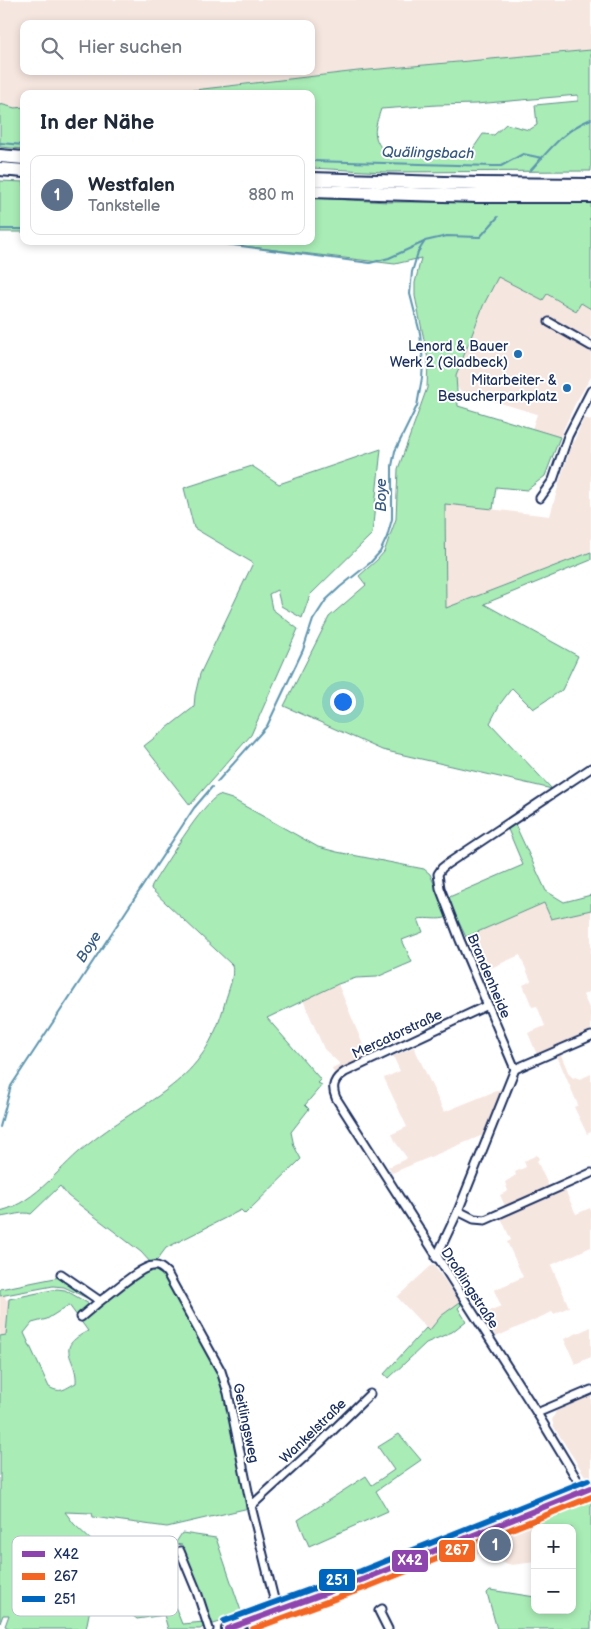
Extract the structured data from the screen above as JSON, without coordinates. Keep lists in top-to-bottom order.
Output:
{
  "streets": {
    "street": [
      "Brandenheide",
      "Mercatorstraße",
      "Droßlingstraße",
      "Geitlingsweg",
      "Wankelstraße"
    ]
  },
  "crossings": [
    ["Brandenheide", "Mercatorstraße"],
    ["Mercatorstraße", "Droßlingstraße"],
    ["Geitlingsweg", "Wankelstraße"]
  ],
  "water": ["Quälingsbach", "Boye"],
  "places": ["Lenord & Bauer Werk 2 (Gladbeck)", "Mitarbeiter- & Besucherparkplatz"],
  "lines": ["transit line 251", "transit line X42", "transit line 267"],
  "legend": ["X42", "267", "251"],
  "page": {
    "search": "Hier suchen",
    "heading": "In der Nähe",
    "list": [
      {
        "mark": "1",
        "name": "Westfalen",
        "note": "Tankstelle",
        "value": "880 m"
      }
    ],
    "map_buttons": ["+", "−"],
    "pins": "1"
  }
}
